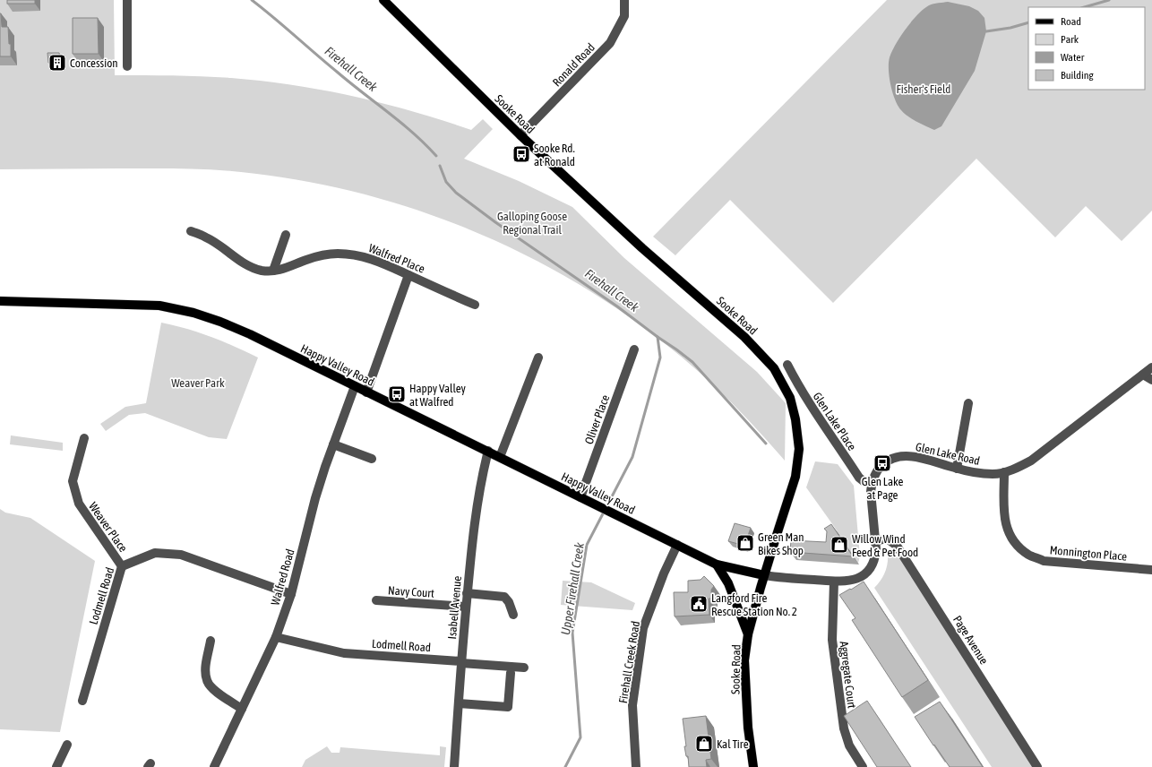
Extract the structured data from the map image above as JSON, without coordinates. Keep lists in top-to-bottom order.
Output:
{
  "streets": {
    "main road": ["Sooke Road", "Happy Valley Road"],
    "street": [
      "Ronald Road",
      "Walfred Place",
      "Oliver Place",
      "Glen Lake Place",
      "Glen Lake Road",
      "Weaver Place",
      "Monnington Place",
      "Walfred Road",
      "Navy Court",
      "Lodmell Road",
      "Isabell Avenue",
      "Page Avenue",
      "Firehall Creek Road",
      "Aggregate Court"
    ]
  },
  "crossings": [
    ["Ronald Road", "Sooke Road"],
    ["Sooke Road", "Happy Valley Road"],
    ["Sooke Road", "Glen Lake Road"],
    ["Happy Valley Road", "Oliver Place"],
    ["Happy Valley Road", "Glen Lake Road"],
    ["Happy Valley Road", "Walfred Road"],
    ["Happy Valley Road", "Isabell Avenue"],
    ["Happy Valley Road", "Firehall Creek Road"],
    ["Glen Lake Place", "Glen Lake Road"],
    ["Glen Lake Road", "Monnington Place"],
    ["Glen Lake Road", "Page Avenue"],
    ["Glen Lake Road", "Aggregate Court"],
    ["Weaver Place", "Lodmell Road"],
    ["Walfred Road", "Lodmell Road"],
    ["Navy Court", "Isabell Avenue"],
    ["Lodmell Road", "Isabell Avenue"]
  ],
  "water": ["Firehall Creek", "Upper Firehall Creek"],
  "parks": ["Fisher's Field", "Galloping Goose Regional Trail", "Weaver Park"],
  "places": {
    "building": ["Concession"],
    "bus stop": ["Sooke Rd. at Ronald", "Happy Valley at Walfred", "Glen Lake at Page"],
    "shop": ["Green Man Bikes Shop", "Willow Wind Feed & Pet Food", "Kal Tire"],
    "public building": ["Langford Fire Rescue Station No. 2"]
  },
  "legend": [
    "Road",
    "Park",
    "Water",
    "Building"
  ]
}
